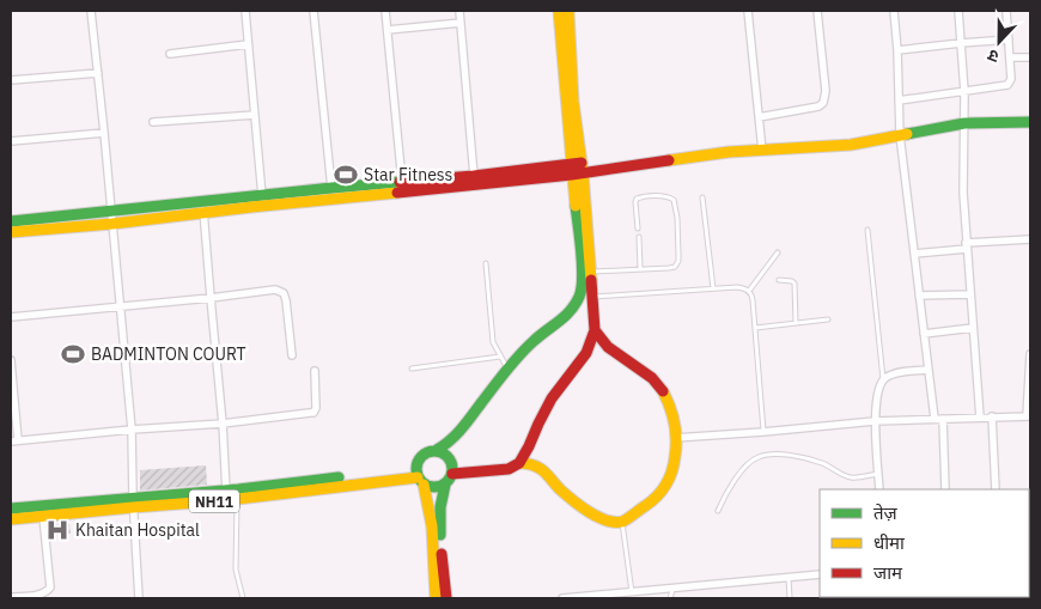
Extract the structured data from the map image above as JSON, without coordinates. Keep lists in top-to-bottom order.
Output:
{
  "streets": {
    "main road": ["NH11"]
  },
  "places": {
    "sports": ["Star Fitness", "BADMINTON COURT"],
    "hospital": ["Khaitan Hospital"]
  },
  "legend": ["तेज़", "धीमा", "जाम"],
  "north": "bottom"
}
